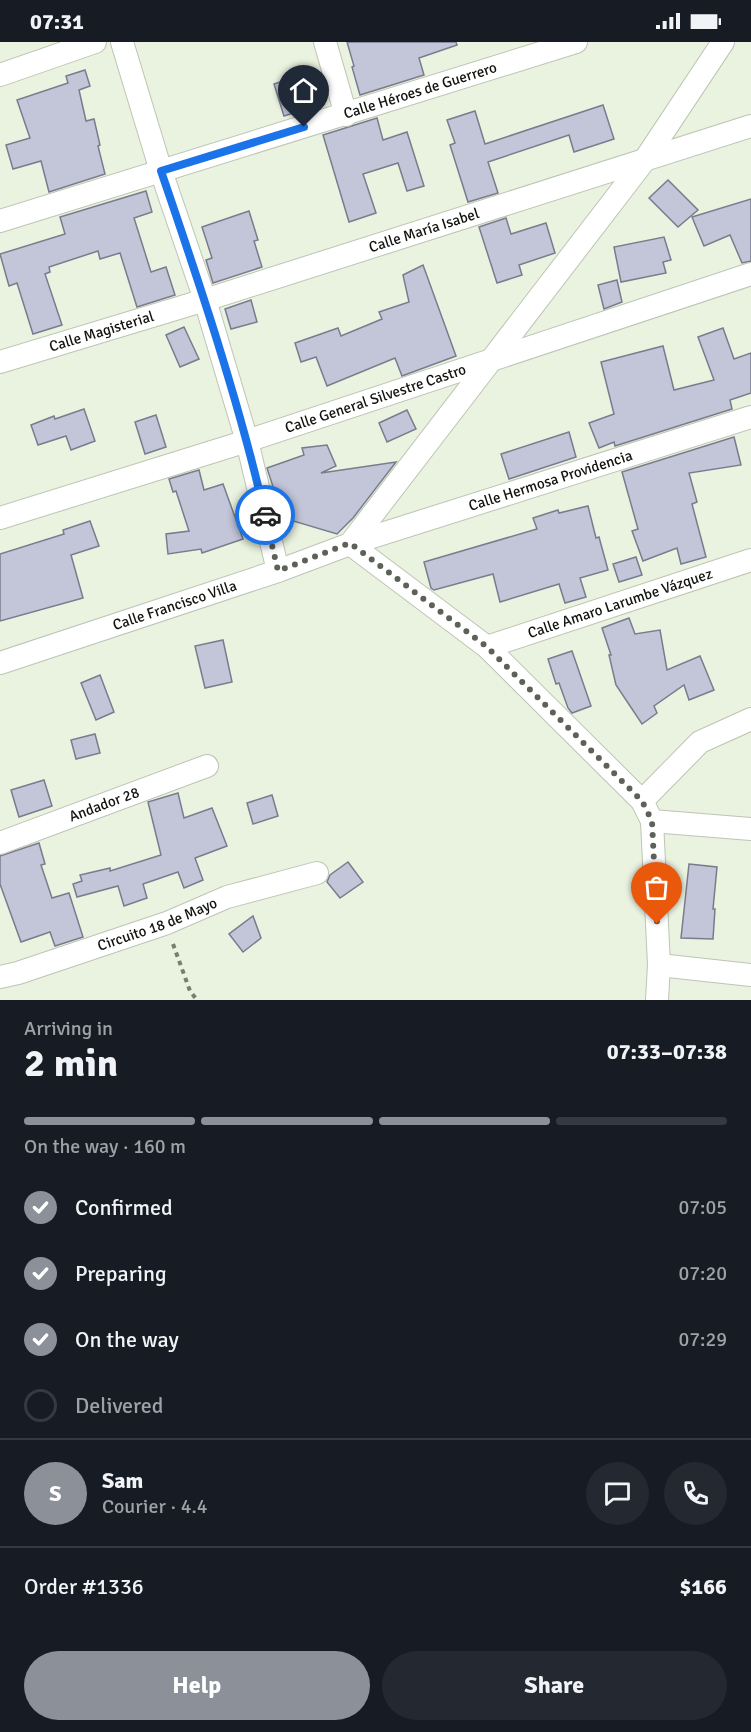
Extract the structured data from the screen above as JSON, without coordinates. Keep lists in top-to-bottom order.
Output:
{
  "streets": {
    "street": [
      "Calle Héroes de Guerrero",
      "Calle María Isabel",
      "Calle Magisterial",
      "Calle General Silvestre Castro",
      "Calle Hermosa Providencia",
      "Calle Amaro Larumbe Vázquez",
      "Calle Francisco Villa",
      "Andador 28",
      "Circuito 18 de Mayo"
    ]
  },
  "crossings": [
    ["Calle María Isabel", "Calle Magisterial"],
    ["Calle Hermosa Providencia", "Calle Francisco Villa"]
  ],
  "page": {
    "status": "07:31",
    "heading": ["2 min", "Arriving in", "07:33–07:38"],
    "panel": [
      "Sam",
      "Courier · 4.4",
      "Order #1336",
      "$166"
    ],
    "bar": "On the way · 160 m",
    "list": [
      ["Confirmed", "07:05"],
      ["Preparing", "07:20"],
      ["On the way", "07:29"],
      "Delivered"
    ],
    "round": "S",
    "buttons": ["Help", "Share"]
  }
}
